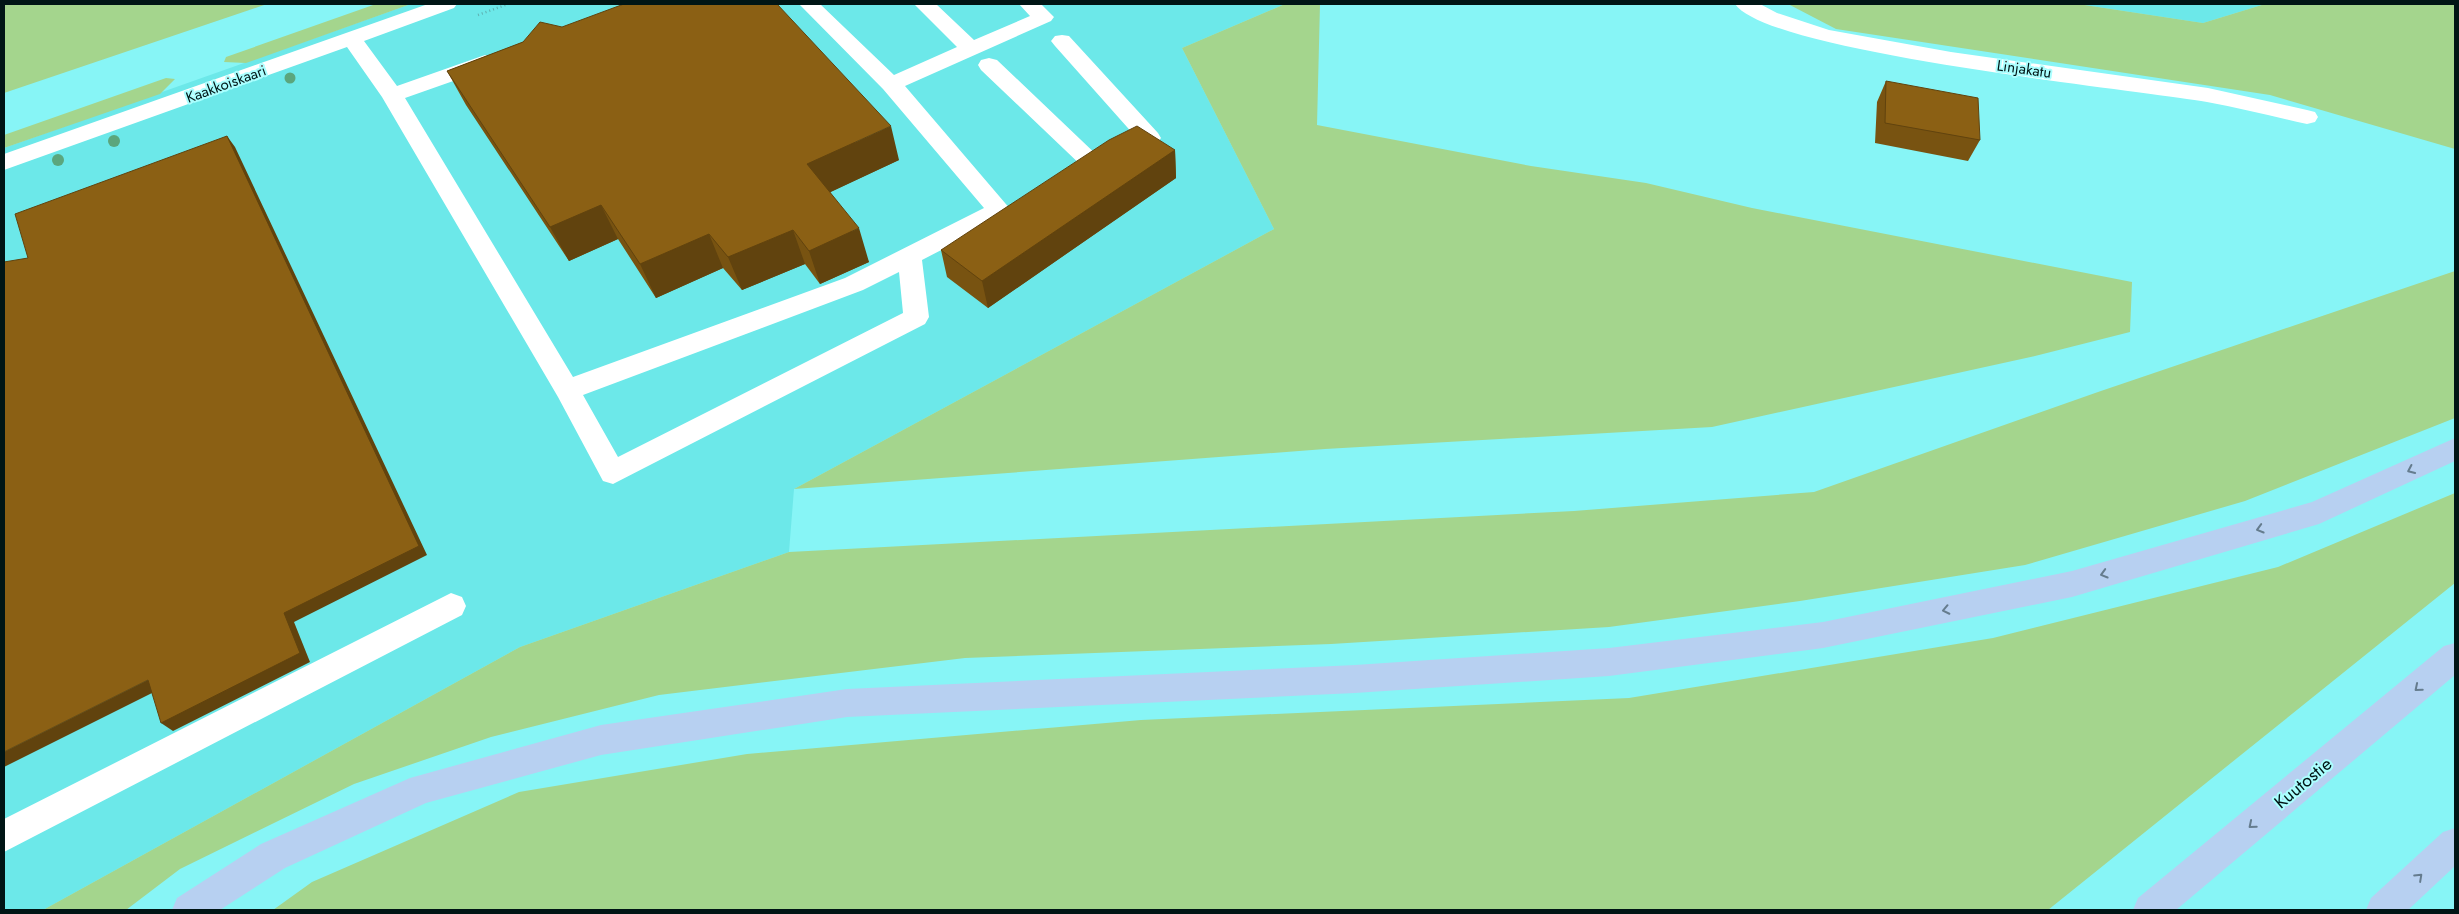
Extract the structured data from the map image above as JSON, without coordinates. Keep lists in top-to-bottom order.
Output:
{
  "streets": {
    "highway": ["Kuutostie"],
    "street": ["Linjakatu", "Kaakkoiskaari"]
  },
  "one_way": ["Kuutostie"]
}
